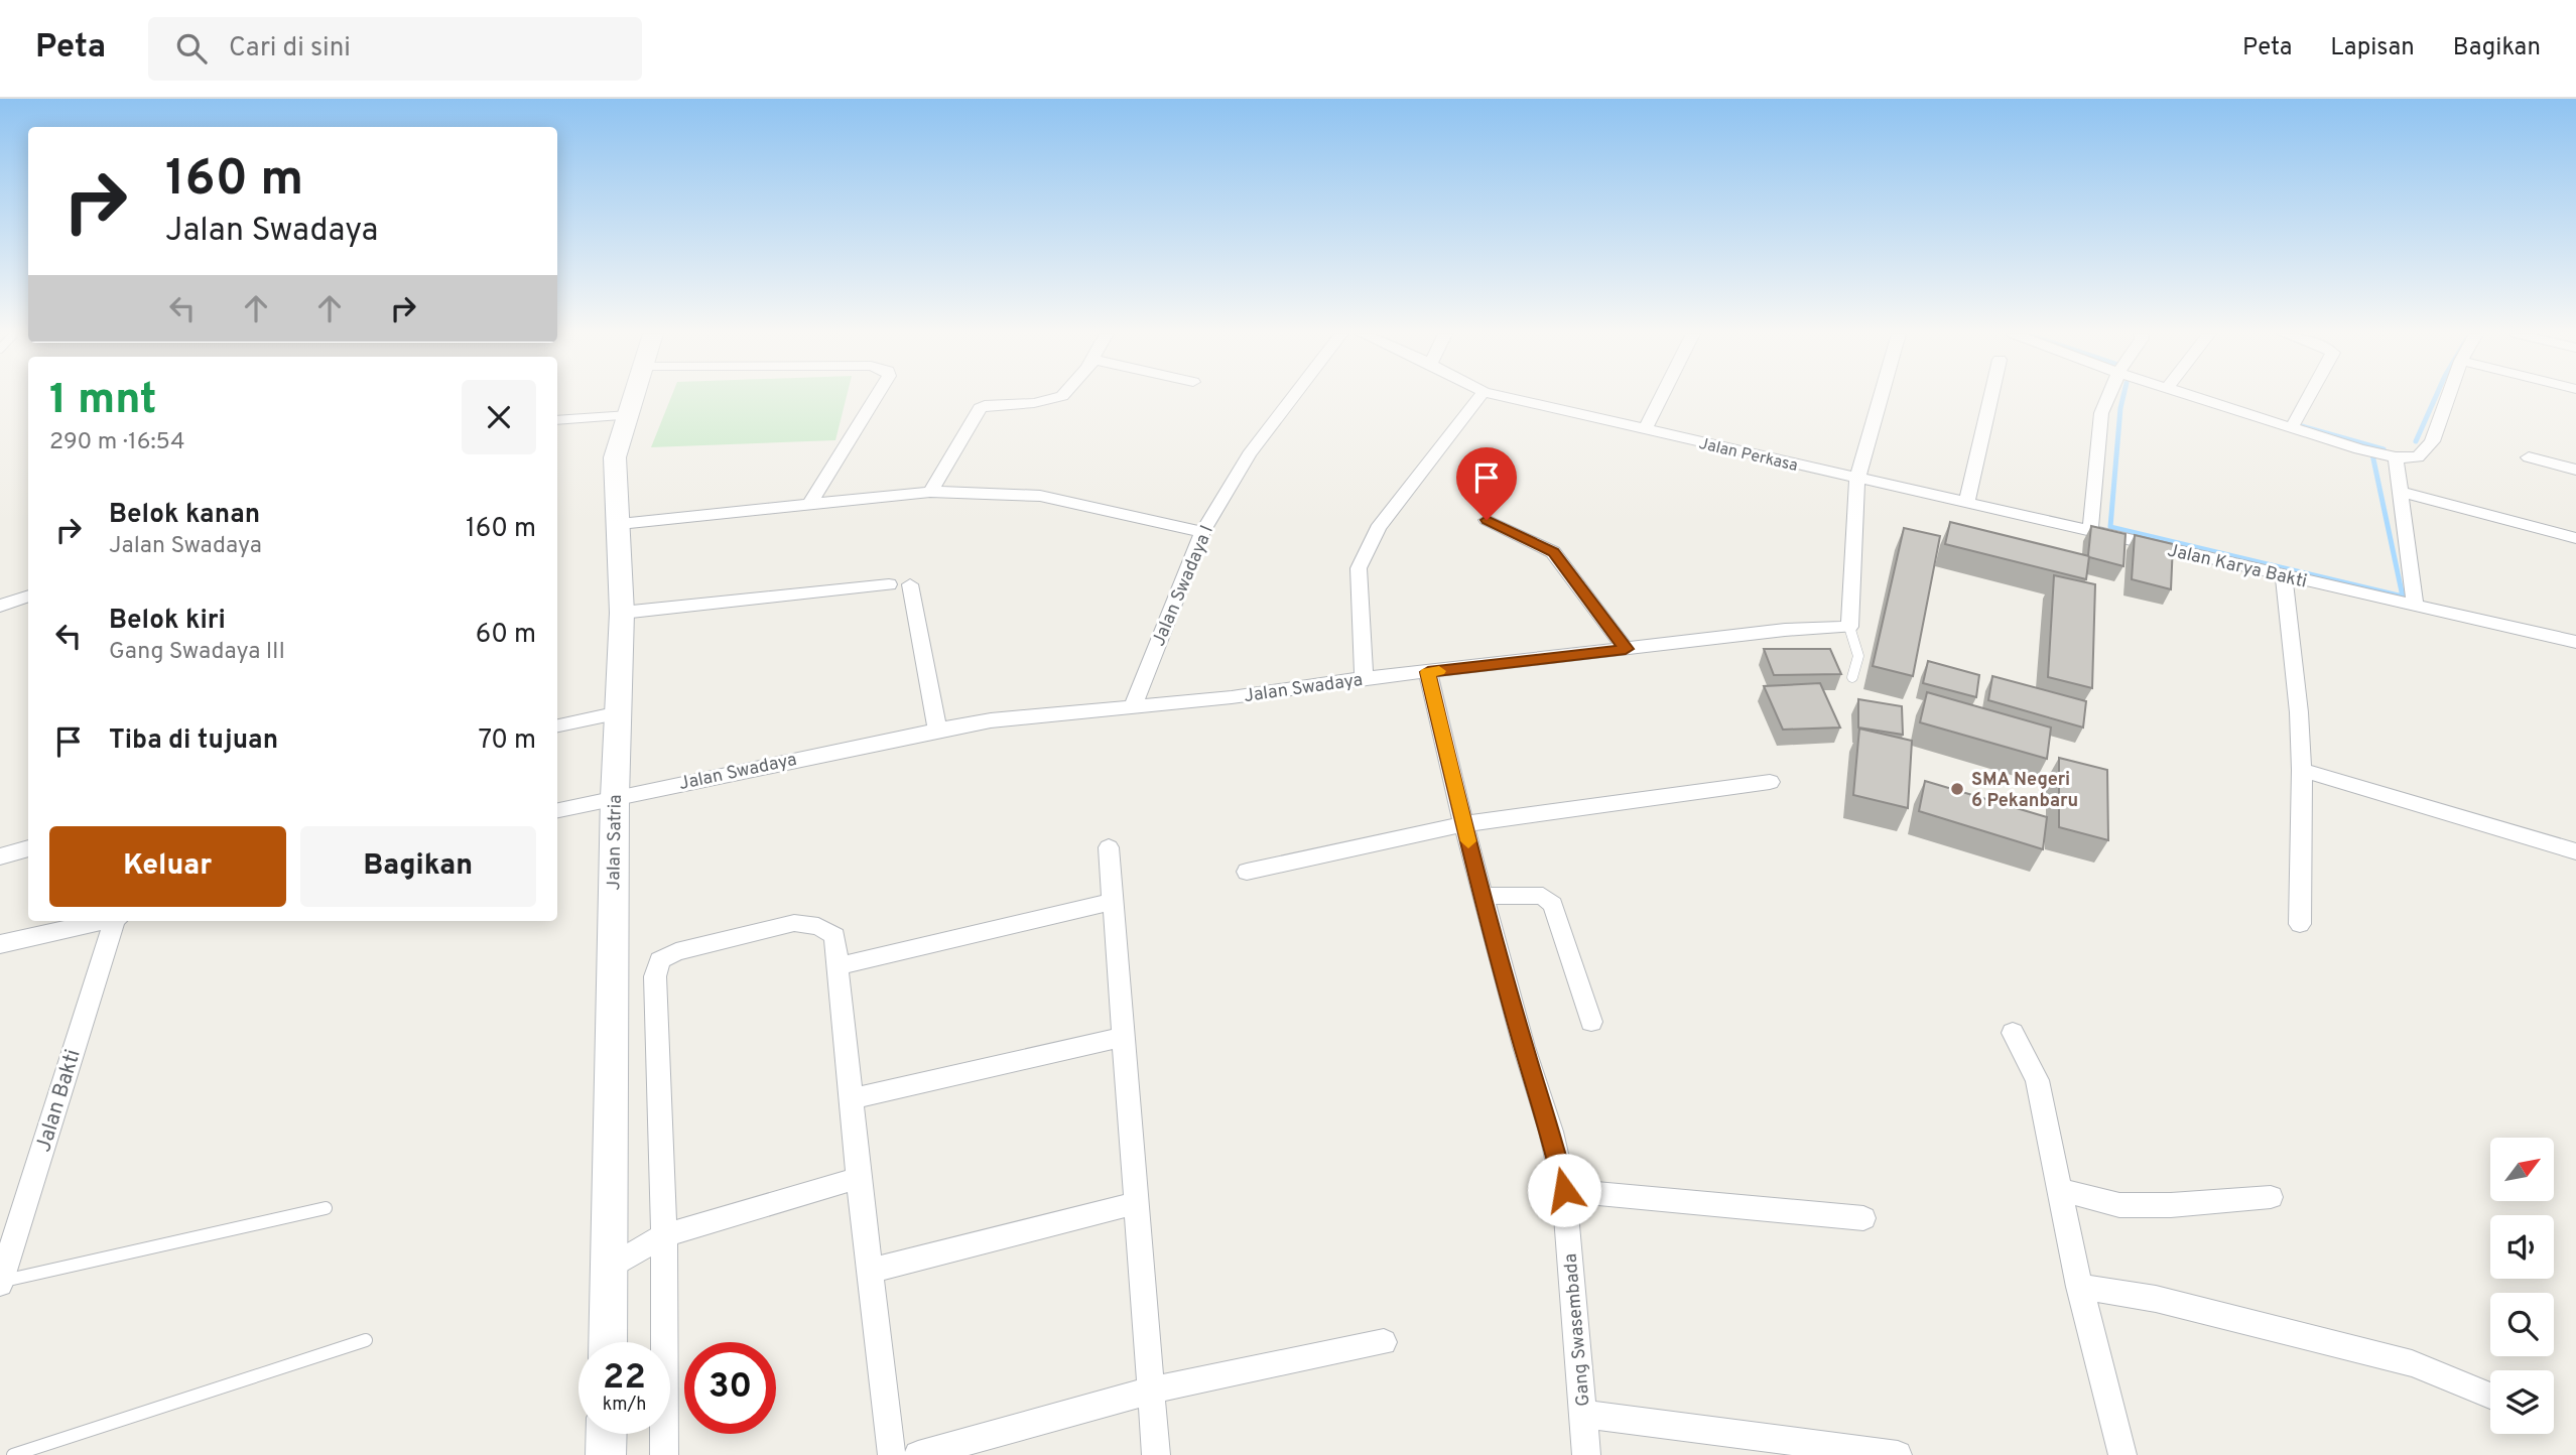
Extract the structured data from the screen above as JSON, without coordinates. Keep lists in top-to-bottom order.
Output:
{
  "streets": {
    "street": [
      "Jalan Perkasa",
      "Jalan Karya Bakti",
      "Jalan Swadaya I",
      "Jalan Swadaya",
      "Jalan Satria",
      "Jalan Bakti",
      "Gang Swasembada"
    ]
  },
  "crossings": [
    ["Jalan Perkasa", "Jalan Karya Bakti"],
    ["Jalan Swadaya I", "Jalan Swadaya"],
    ["Jalan Swadaya", "Jalan Satria"],
    ["Jalan Swadaya", "Gang Swasembada"]
  ],
  "places": ["SMA Negeri 6 Pekanbaru"],
  "north": "top right",
  "page": {
    "header": "Peta",
    "search": "Cari di sini",
    "nav": ["Peta", "Lapisan", "Bagikan"],
    "turn": ["160 m", "Jalan Swadaya"],
    "heading": ["1 mnt", "290 m · 16:54"],
    "list": [
      {
        "name": "Belok kanan",
        "note": "Jalan Swadaya",
        "value": "160 m"
      },
      {
        "name": "Belok kiri",
        "note": "Gang Swadaya III",
        "value": "60 m"
      },
      {
        "name": "Tiba di tujuan",
        "value": "70 m"
      }
    ],
    "buttons": ["Keluar", "Bagikan"],
    "speed": "22 km/h",
    "limit": "30"
  }
}
